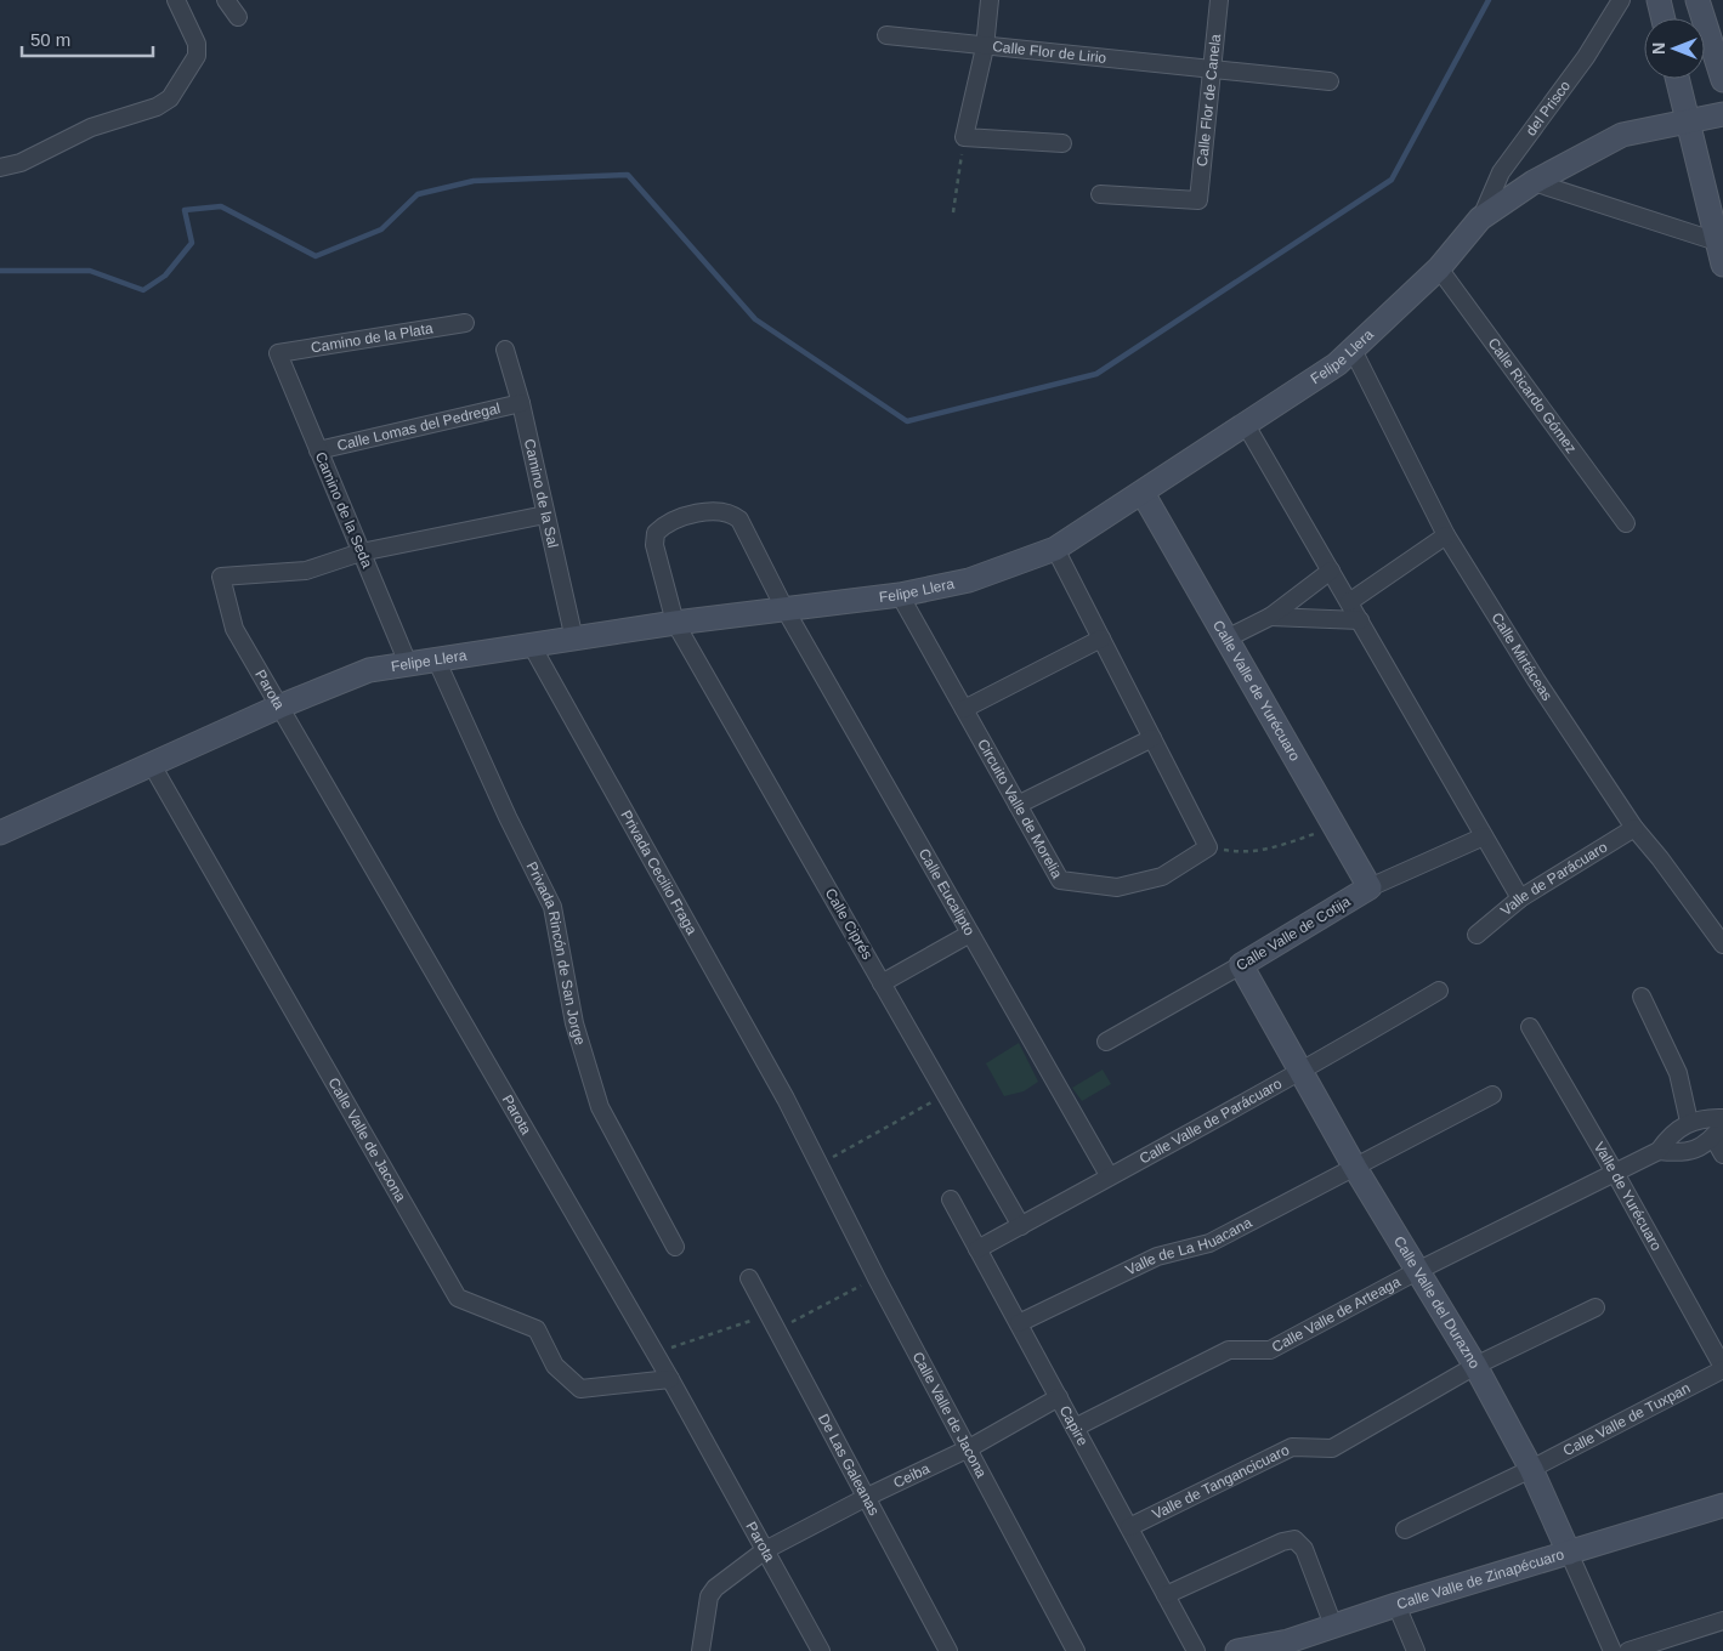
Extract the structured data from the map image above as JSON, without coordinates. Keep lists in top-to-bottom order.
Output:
{
  "streets": {
    "street": [
      "Calle Flor de Lirio",
      "Calle Flor de Canela",
      "del Prisco",
      "Camino de la Plata",
      "Felipe Llera",
      "Calle Ricardo Gómez",
      "Calle Lomas del Pedregal",
      "Camino de la Sal",
      "Camino de la Seda",
      "Calle Mirtáceas",
      "Parota",
      "Calle Valle de Yurécuaro",
      "Circuito Valle de Morelia",
      "Privada Cecilio Fraga",
      "Valle de Parácuaro",
      "Calle Eucalipto",
      "Calle Ciprés",
      "Calle Valle de Cotija",
      "Privada Rincón de San Jorge",
      "Calle Valle de Parácuaro",
      "Calle Valle de Jacona",
      "Valle de Yurécuaro",
      "Valle de La Huacana",
      "Calle Valle del Durazno",
      "Calle Valle de Arteaga",
      "Calle Valle de Tuxpan",
      "Capire",
      "De Las Galeanas",
      "Ceiba",
      "Valle de Tangancicuaro",
      "Calle Valle de Zinapécuaro"
    ]
  },
  "crossings": [
    ["Calle Flor de Lirio", "Calle Flor de Canela"],
    ["del Prisco", "Felipe Llera"],
    ["Camino de la Plata", "Camino de la Seda"],
    ["Felipe Llera", "Calle Ricardo Gómez"],
    ["Felipe Llera", "Camino de la Sal"],
    ["Felipe Llera", "Camino de la Seda"],
    ["Felipe Llera", "Calle Mirtáceas"],
    ["Felipe Llera", "Parota"],
    ["Felipe Llera", "Calle Valle de Yurécuaro"],
    ["Felipe Llera", "Circuito Valle de Morelia"],
    ["Felipe Llera", "Privada Cecilio Fraga"],
    ["Felipe Llera", "Calle Eucalipto"],
    ["Felipe Llera", "Calle Ciprés"],
    ["Felipe Llera", "Privada Rincón de San Jorge"],
    ["Felipe Llera", "Calle Valle de Jacona"],
    ["Calle Lomas del Pedregal", "Camino de la Sal"],
    ["Calle Lomas del Pedregal", "Camino de la Seda"],
    ["Camino de la Seda", "Parota"],
    ["Calle Mirtáceas", "Valle de Parácuaro"],
    ["Parota", "Calle Valle de Jacona"],
    ["Parota", "Ceiba"],
    ["Calle Valle de Yurécuaro", "Calle Valle de Cotija"],
    ["Privada Cecilio Fraga", "Calle Valle de Jacona"],
    ["Calle Eucalipto", "Calle Ciprés"],
    ["Calle Eucalipto", "Calle Valle de Parácuaro"],
    ["Calle Ciprés", "Calle Valle de Parácuaro"],
    ["Calle Valle de Cotija", "Calle Valle del Durazno"],
    ["Calle Valle de Parácuaro", "Calle Valle del Durazno"],
    ["Calle Valle de Parácuaro", "Capire"],
    ["Calle Valle de Jacona", "Ceiba"],
    ["Valle de Yurécuaro", "Calle Valle de Arteaga"],
    ["Valle de Yurécuaro", "Calle Valle de Tuxpan"],
    ["Valle de La Huacana", "Calle Valle del Durazno"],
    ["Valle de La Huacana", "Capire"],
    ["Calle Valle del Durazno", "Calle Valle de Arteaga"],
    ["Calle Valle del Durazno", "Calle Valle de Tuxpan"],
    ["Calle Valle del Durazno", "Valle de Tangancicuaro"],
    ["Calle Valle del Durazno", "Calle Valle de Zinapécuaro"],
    ["Calle Valle de Arteaga", "Capire"],
    ["Capire", "Ceiba"],
    ["Capire", "Valle de Tangancicuaro"],
    ["De Las Galeanas", "Ceiba"]
  ],
  "scale_bar": "50 m",
  "north": "left"
}
